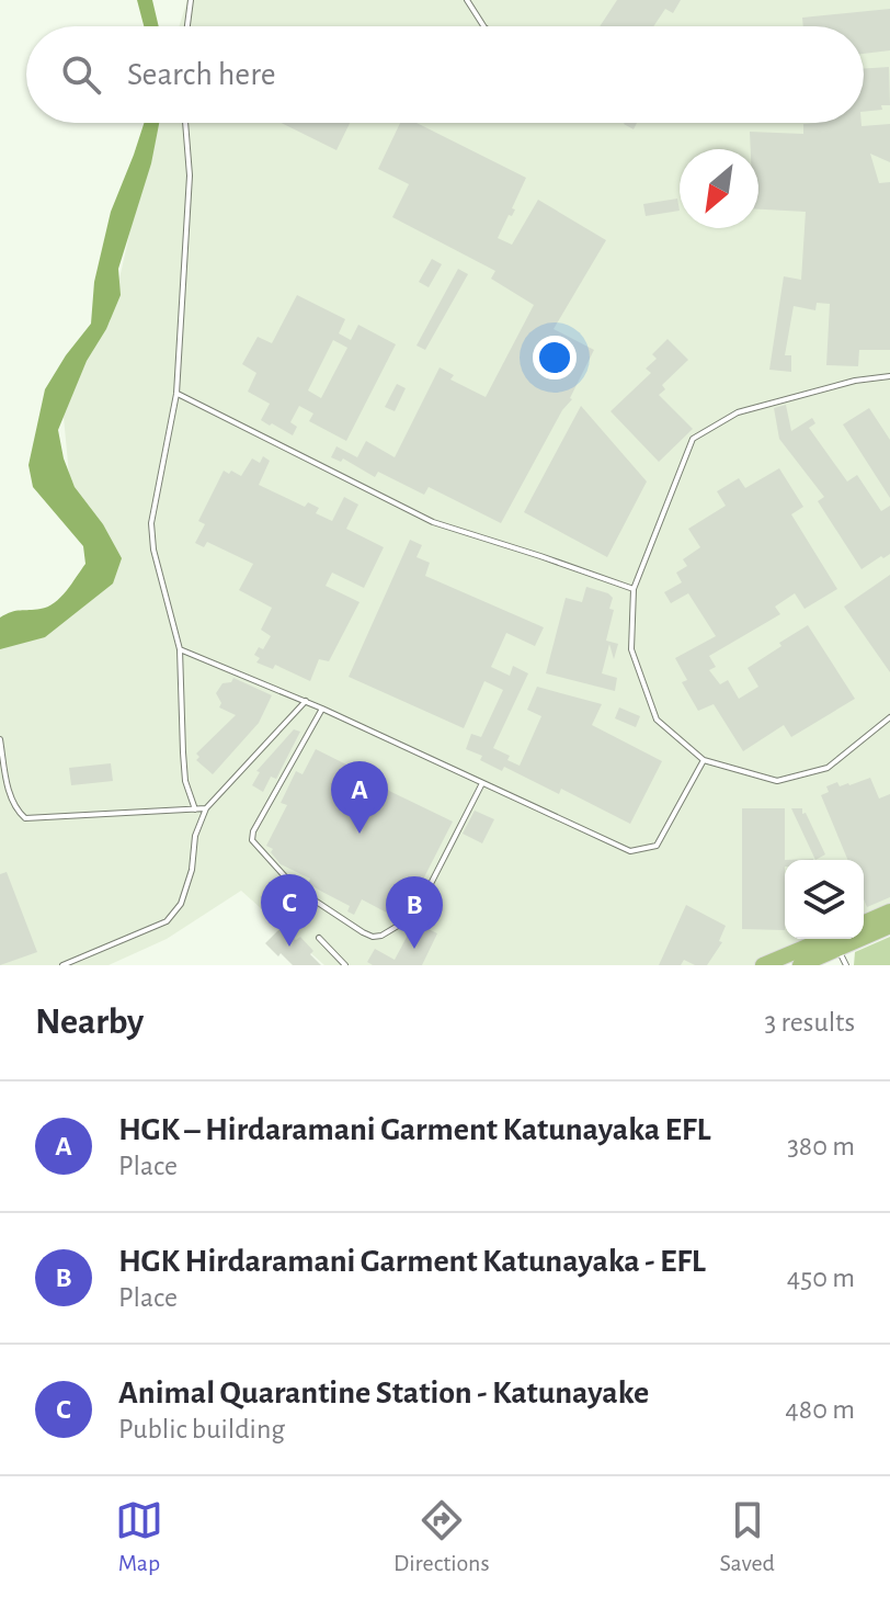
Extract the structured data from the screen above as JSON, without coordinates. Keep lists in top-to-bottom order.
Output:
{
  "north": "bottom left",
  "page": {
    "search": "Search here",
    "pins": ["A", "C", "B"],
    "heading": ["Nearby", "3 results"],
    "list": [
      {
        "mark": "A",
        "name": "HGK – Hirdaramani Garment Katunayaka EFL",
        "note": "Place",
        "value": "380 m"
      },
      {
        "mark": "B",
        "name": "HGK Hirdaramani Garment Katunayaka - EFL",
        "note": "Place",
        "value": "450 m"
      },
      {
        "mark": "C",
        "name": "Animal Quarantine Station - Katunayake",
        "note": "Public building",
        "value": "480 m"
      }
    ],
    "nav": ["Map", "Directions", "Saved"]
  }
}
